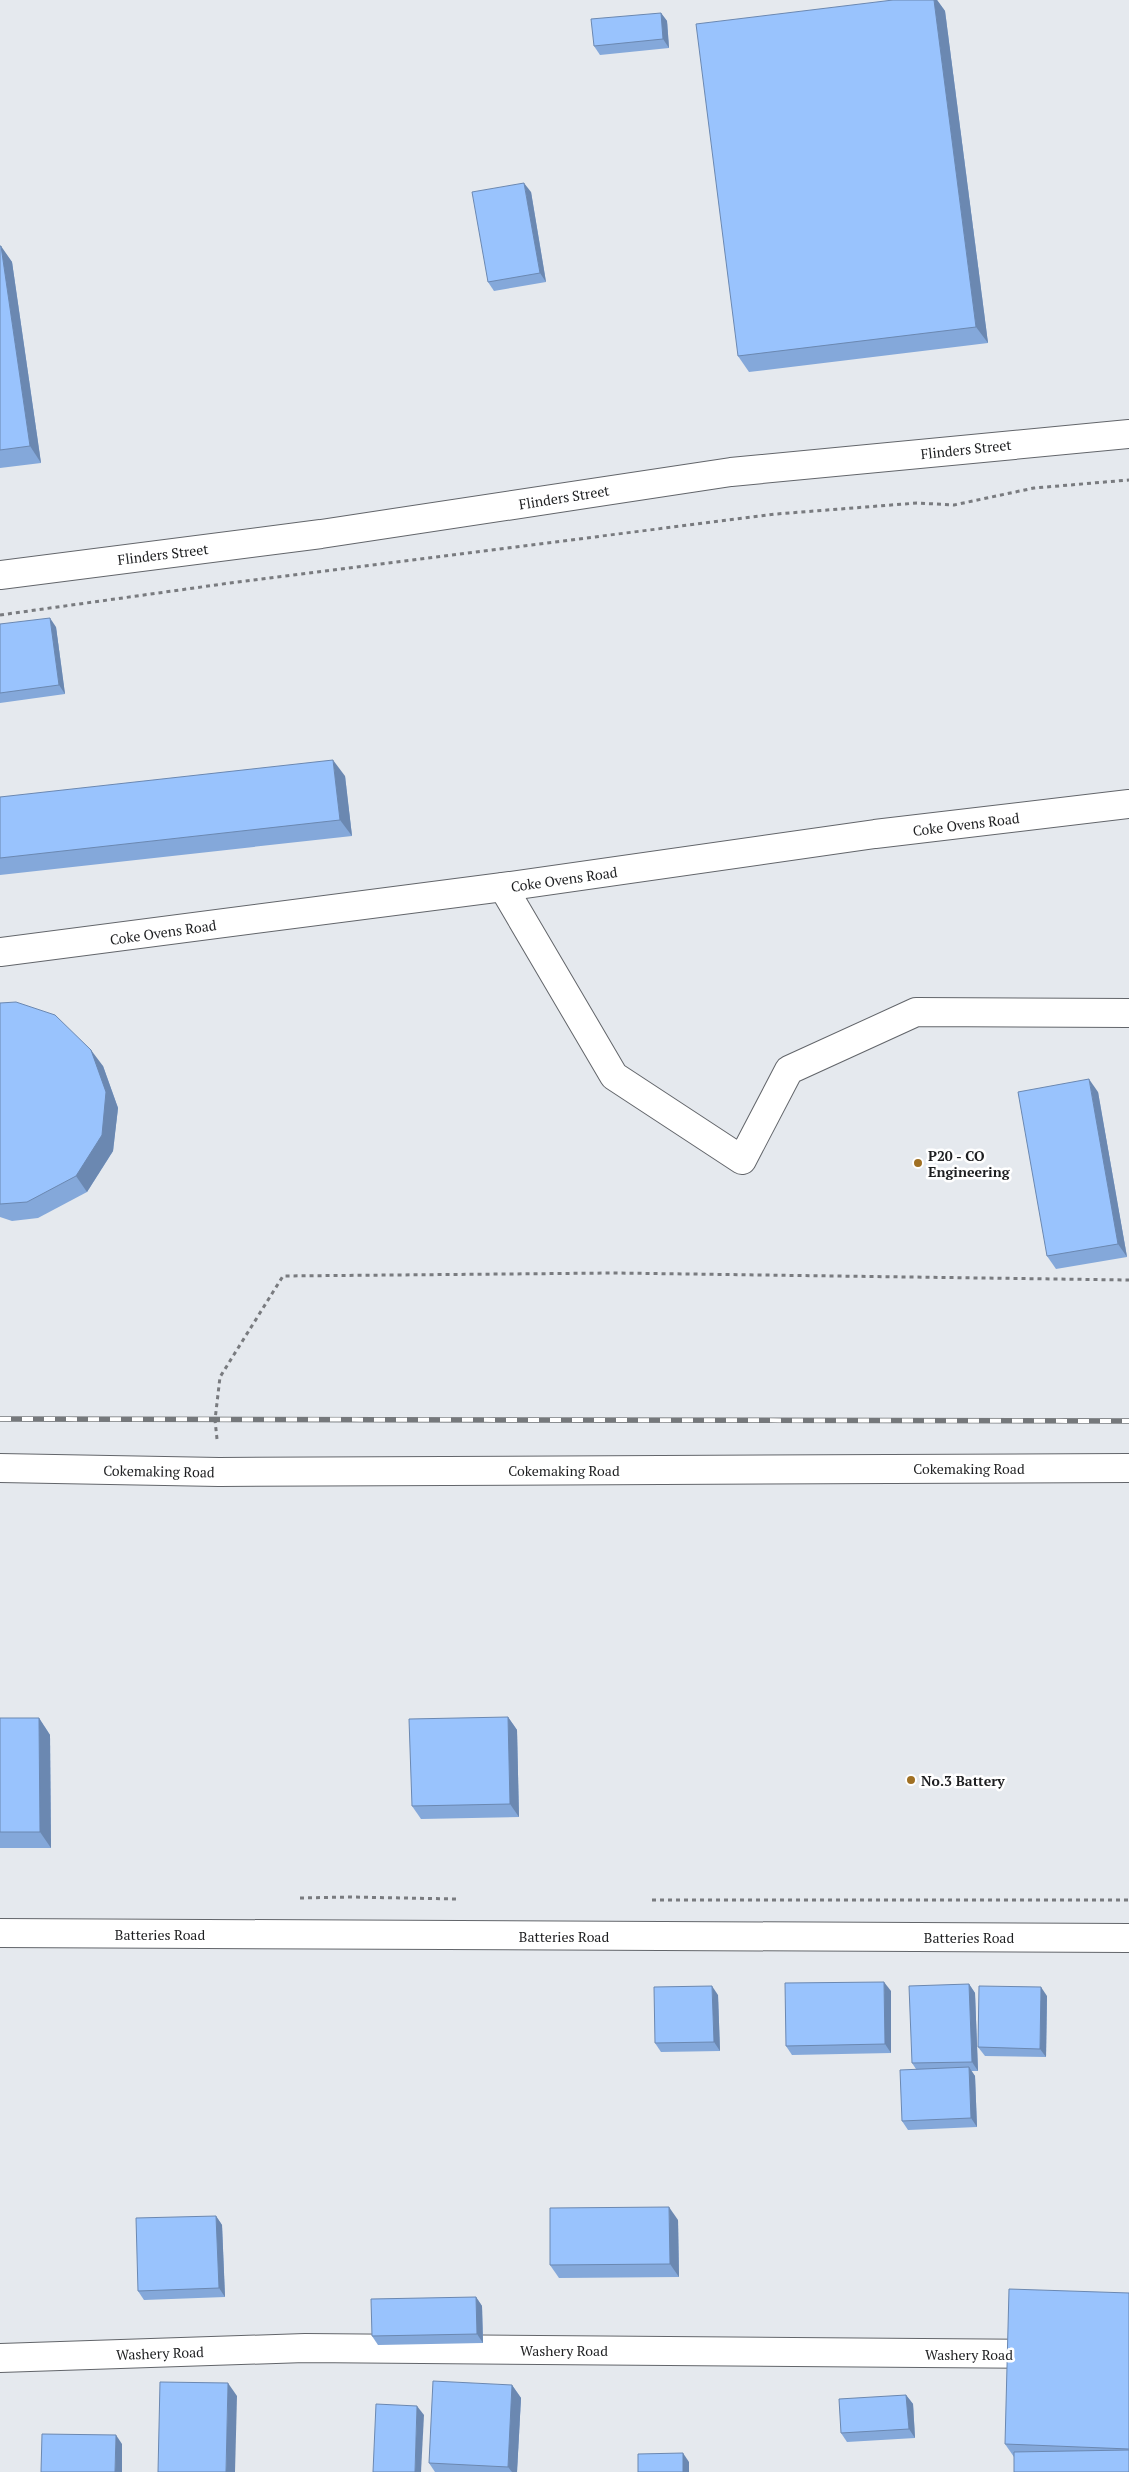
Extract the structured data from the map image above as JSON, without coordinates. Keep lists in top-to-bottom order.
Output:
{
  "streets": {
    "street": [
      "Flinders Street",
      "Coke Ovens Road",
      "Cokemaking Road",
      "Batteries Road",
      "Washery Road"
    ]
  },
  "places": ["P20 - CO Engineering", "No.3 Battery"]
}
